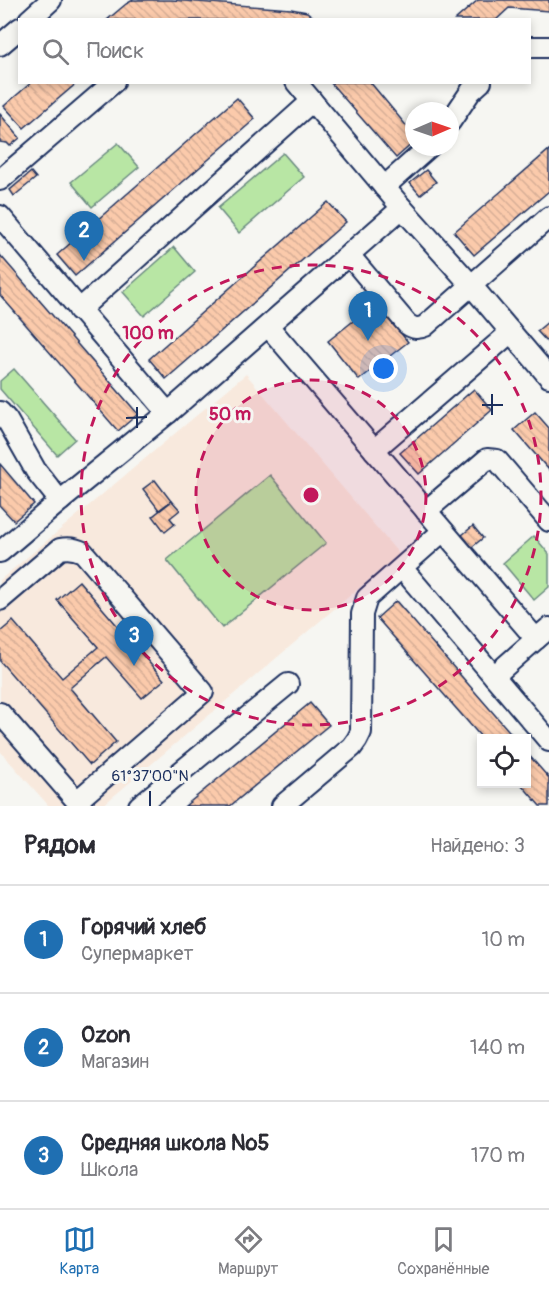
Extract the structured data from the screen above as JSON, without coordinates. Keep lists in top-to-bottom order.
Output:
{
  "north": "right",
  "page": {
    "search": "Поиск",
    "pins": ["2", "1", "3"],
    "heading": ["Рядом", "Найдено: 3"],
    "list": [
      {
        "mark": "1",
        "name": "Горячий хлеб",
        "note": "Супермаркет",
        "value": "10 m"
      },
      {
        "mark": "2",
        "name": "Ozon",
        "note": "Магазин",
        "value": "140 m"
      },
      {
        "mark": "3",
        "name": "Средняя школа №5",
        "note": "Школа",
        "value": "170 m"
      }
    ],
    "nav": ["Карта", "Маршрут", "Сохранённые"]
  },
  "coordinates": ["61°37'00\"N"],
  "rings": ["100 m", "50 m"]
}
